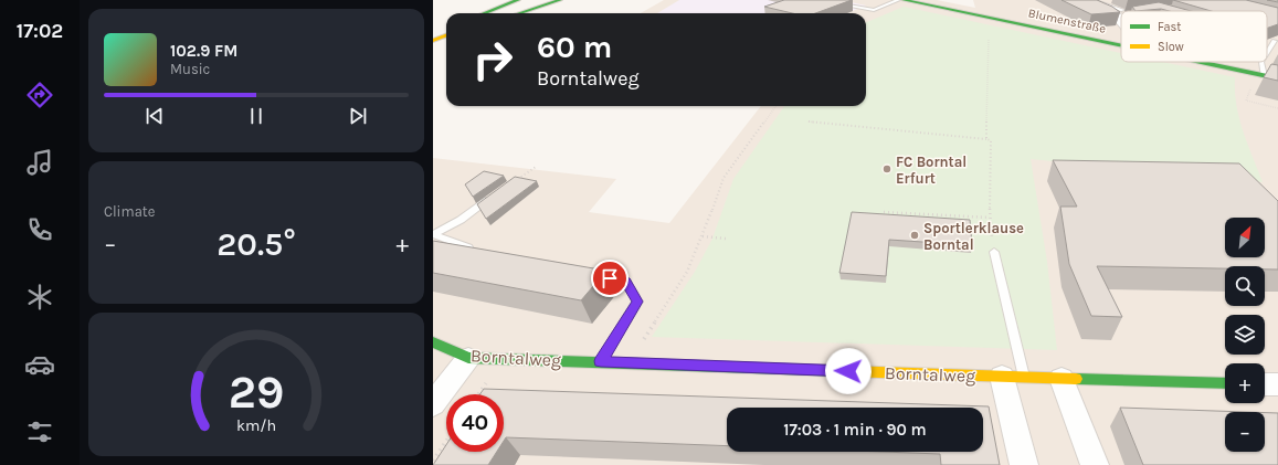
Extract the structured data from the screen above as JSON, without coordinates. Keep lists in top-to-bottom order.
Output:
{
  "streets": {
    "main road": ["Blumenstraße", "Borntalweg"]
  },
  "places": ["FC Borntal Erfurt", "Sportlerklause Borntal"],
  "legend": ["Fast", "Slow"],
  "north": "top right",
  "page": {
    "tabs": "17:02",
    "turn": ["60 m", "Borntalweg"],
    "song": ["102.9 FM", "Music"],
    "tile": "Climate",
    "map_buttons": ["+", "−"],
    "heat": ["−", "20.5°", "+"],
    "limit": "40",
    "trip": "17:03 · 1 min · 90 m",
    "gauge": ["29", "km/h"]
  }
}
